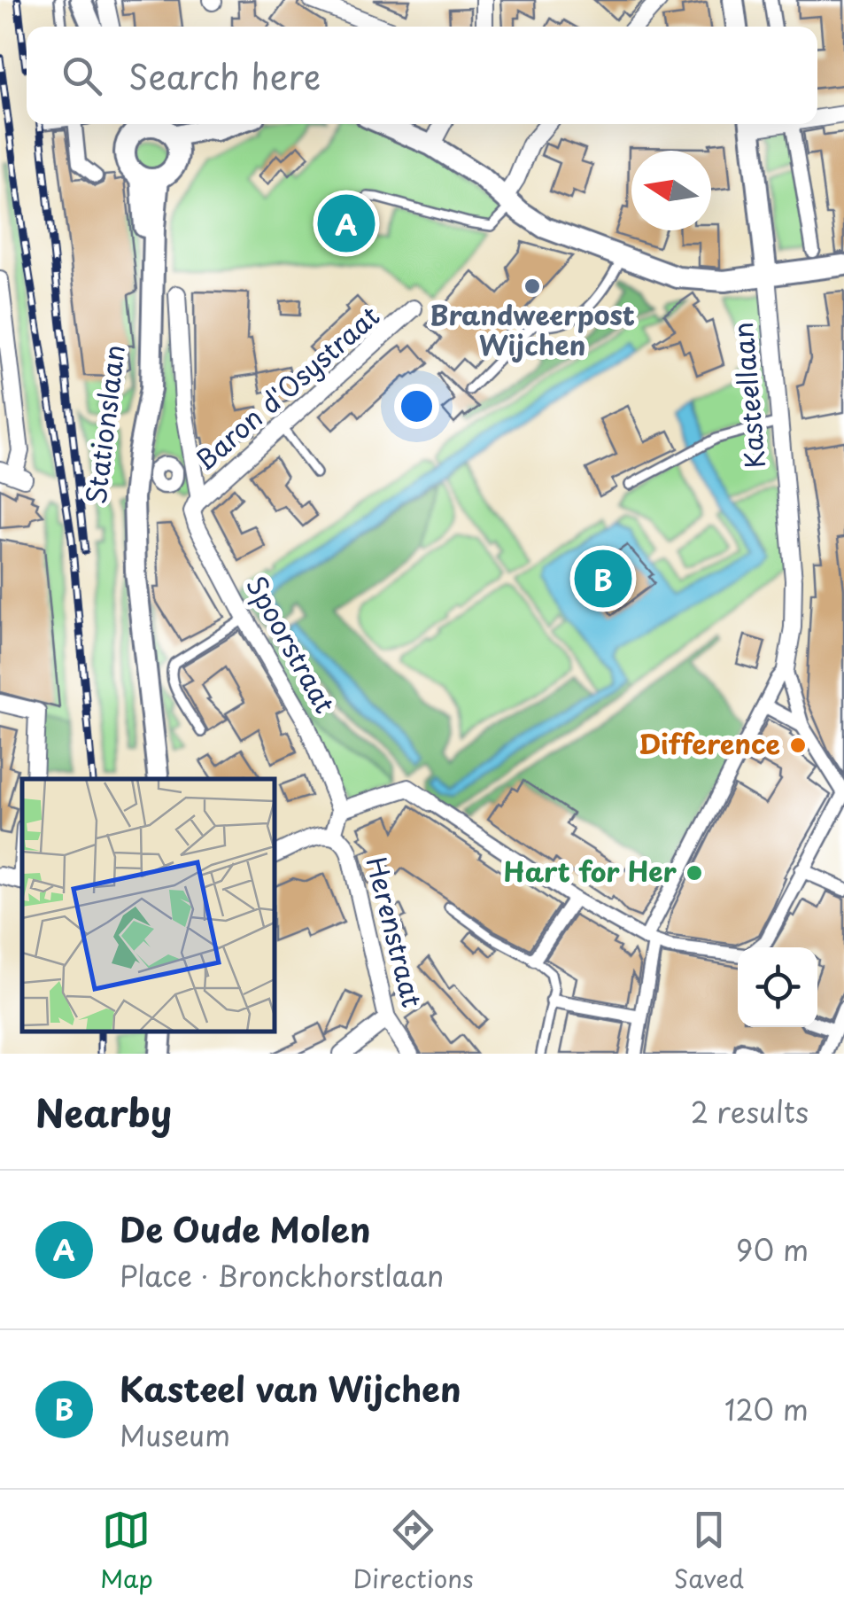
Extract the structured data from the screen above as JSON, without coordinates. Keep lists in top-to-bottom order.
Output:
{
  "streets": {
    "street": [
      "Baron d'Osystraat",
      "Kasteellaan",
      "Stationslaan",
      "Spoorstraat",
      "Herenstraat"
    ]
  },
  "crossings": [
    ["Baron d'Osystraat", "Spoorstraat"]
  ],
  "places": ["Brandweerpost Wijchen", "Difference", "Hart for Her"],
  "north": "left",
  "page": {
    "search": "Search here",
    "pins": ["A", "B"],
    "heading": ["Nearby", "2 results"],
    "list": [
      {
        "mark": "A",
        "name": "De Oude Molen",
        "note": "Place · Bronckhorstlaan",
        "value": "90 m"
      },
      {
        "mark": "B",
        "name": "Kasteel van Wijchen",
        "note": "Museum",
        "value": "120 m"
      }
    ],
    "nav": ["Map", "Directions", "Saved"]
  }
}
